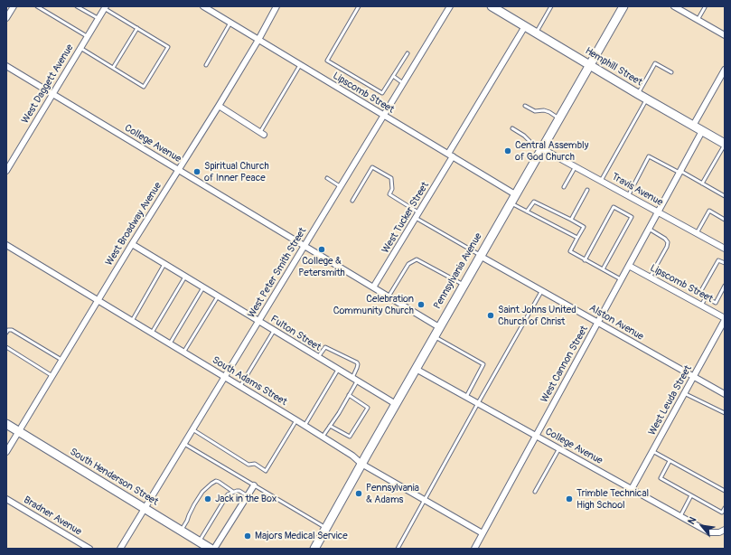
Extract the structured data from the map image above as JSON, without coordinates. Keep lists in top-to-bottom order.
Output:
{
  "streets": {
    "street": [
      "Hemphill Street",
      "West Daggett Avenue",
      "Lipscomb Street",
      "College Avenue",
      "Travis Avenue",
      "West Tucker Street",
      "West Broadway Avenue",
      "Pennsylvania Avenue",
      "West Peter Smith Street",
      "Alston Avenue",
      "Fulton Street",
      "West Cannon Street",
      "South Adams Street",
      "West Leuda Street",
      "South Henderson Street",
      "Bradner Avenue"
    ]
  },
  "crossings": [
    ["Hemphill Street", "West Tucker Street"],
    ["Hemphill Street", "Pennsylvania Avenue"],
    ["Hemphill Street", "West Cannon Street"],
    ["West Daggett Avenue", "College Avenue"],
    ["Lipscomb Street", "West Tucker Street"],
    ["Lipscomb Street", "West Broadway Avenue"],
    ["Lipscomb Street", "Pennsylvania Avenue"],
    ["Lipscomb Street", "West Peter Smith Street"],
    ["Lipscomb Street", "West Cannon Street"],
    ["Lipscomb Street", "West Leuda Street"],
    ["College Avenue", "West Tucker Street"],
    ["College Avenue", "West Broadway Avenue"],
    ["College Avenue", "Pennsylvania Avenue"],
    ["College Avenue", "West Peter Smith Street"],
    ["College Avenue", "West Cannon Street"],
    ["College Avenue", "West Leuda Street"],
    ["Travis Avenue", "Pennsylvania Avenue"],
    ["Travis Avenue", "West Cannon Street"],
    ["West Broadway Avenue", "Fulton Street"],
    ["West Broadway Avenue", "South Adams Street"],
    ["West Broadway Avenue", "South Henderson Street"],
    ["Pennsylvania Avenue", "Alston Avenue"],
    ["Pennsylvania Avenue", "Fulton Street"],
    ["Pennsylvania Avenue", "South Adams Street"],
    ["West Peter Smith Street", "Fulton Street"],
    ["West Peter Smith Street", "South Adams Street"],
    ["West Peter Smith Street", "South Henderson Street"],
    ["Alston Avenue", "West Cannon Street"],
    ["Alston Avenue", "West Leuda Street"],
    ["West Cannon Street", "South Adams Street"]
  ],
  "places": [
    "Central Assembly of God Church",
    "Spiritual Church of Inner Peace",
    "College & Petersmith",
    "Celebration Community Church",
    "Saint Johns United Church of Christ",
    "Pennsylvania & Adams",
    "Jack in the Box",
    "Trimble Technical High School",
    "Majors Medical Service"
  ],
  "north": "top left"
}
